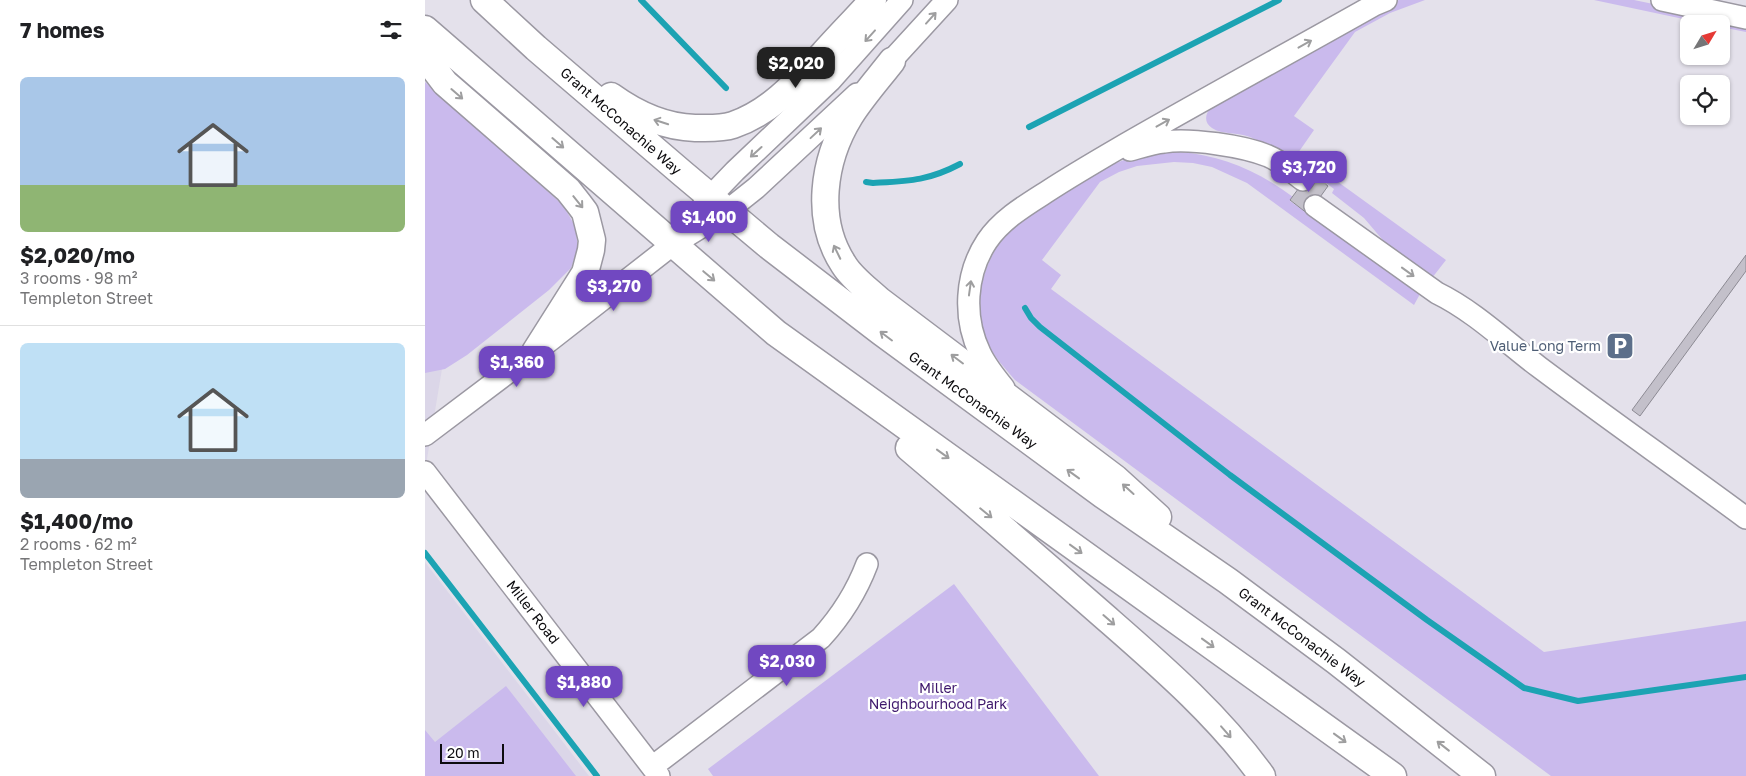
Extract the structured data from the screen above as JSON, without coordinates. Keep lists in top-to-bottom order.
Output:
{
  "streets": {
    "main road": ["Grant McConachie Way"],
    "street": ["Miller Road"]
  },
  "parks": ["Miller Neighbourhood Park"],
  "places": {
    "parking": ["Value Long Term"]
  },
  "scale_bar": "20 m",
  "north": "top right",
  "page": {
    "heading": "7 homes",
    "price": [
      "$2,020",
      "$3,720",
      "$1,400",
      "$3,270",
      "$1,360",
      "$2,030",
      "$1,880"
    ],
    "list": [
      {
        "name": "$2,020/mo",
        "note": "3 rooms · 98 m² · Templeton Street"
      },
      {
        "name": "$1,400/mo",
        "note": "2 rooms · 62 m² · Templeton Street"
      }
    ],
    "scale": "20 m"
  }
}
